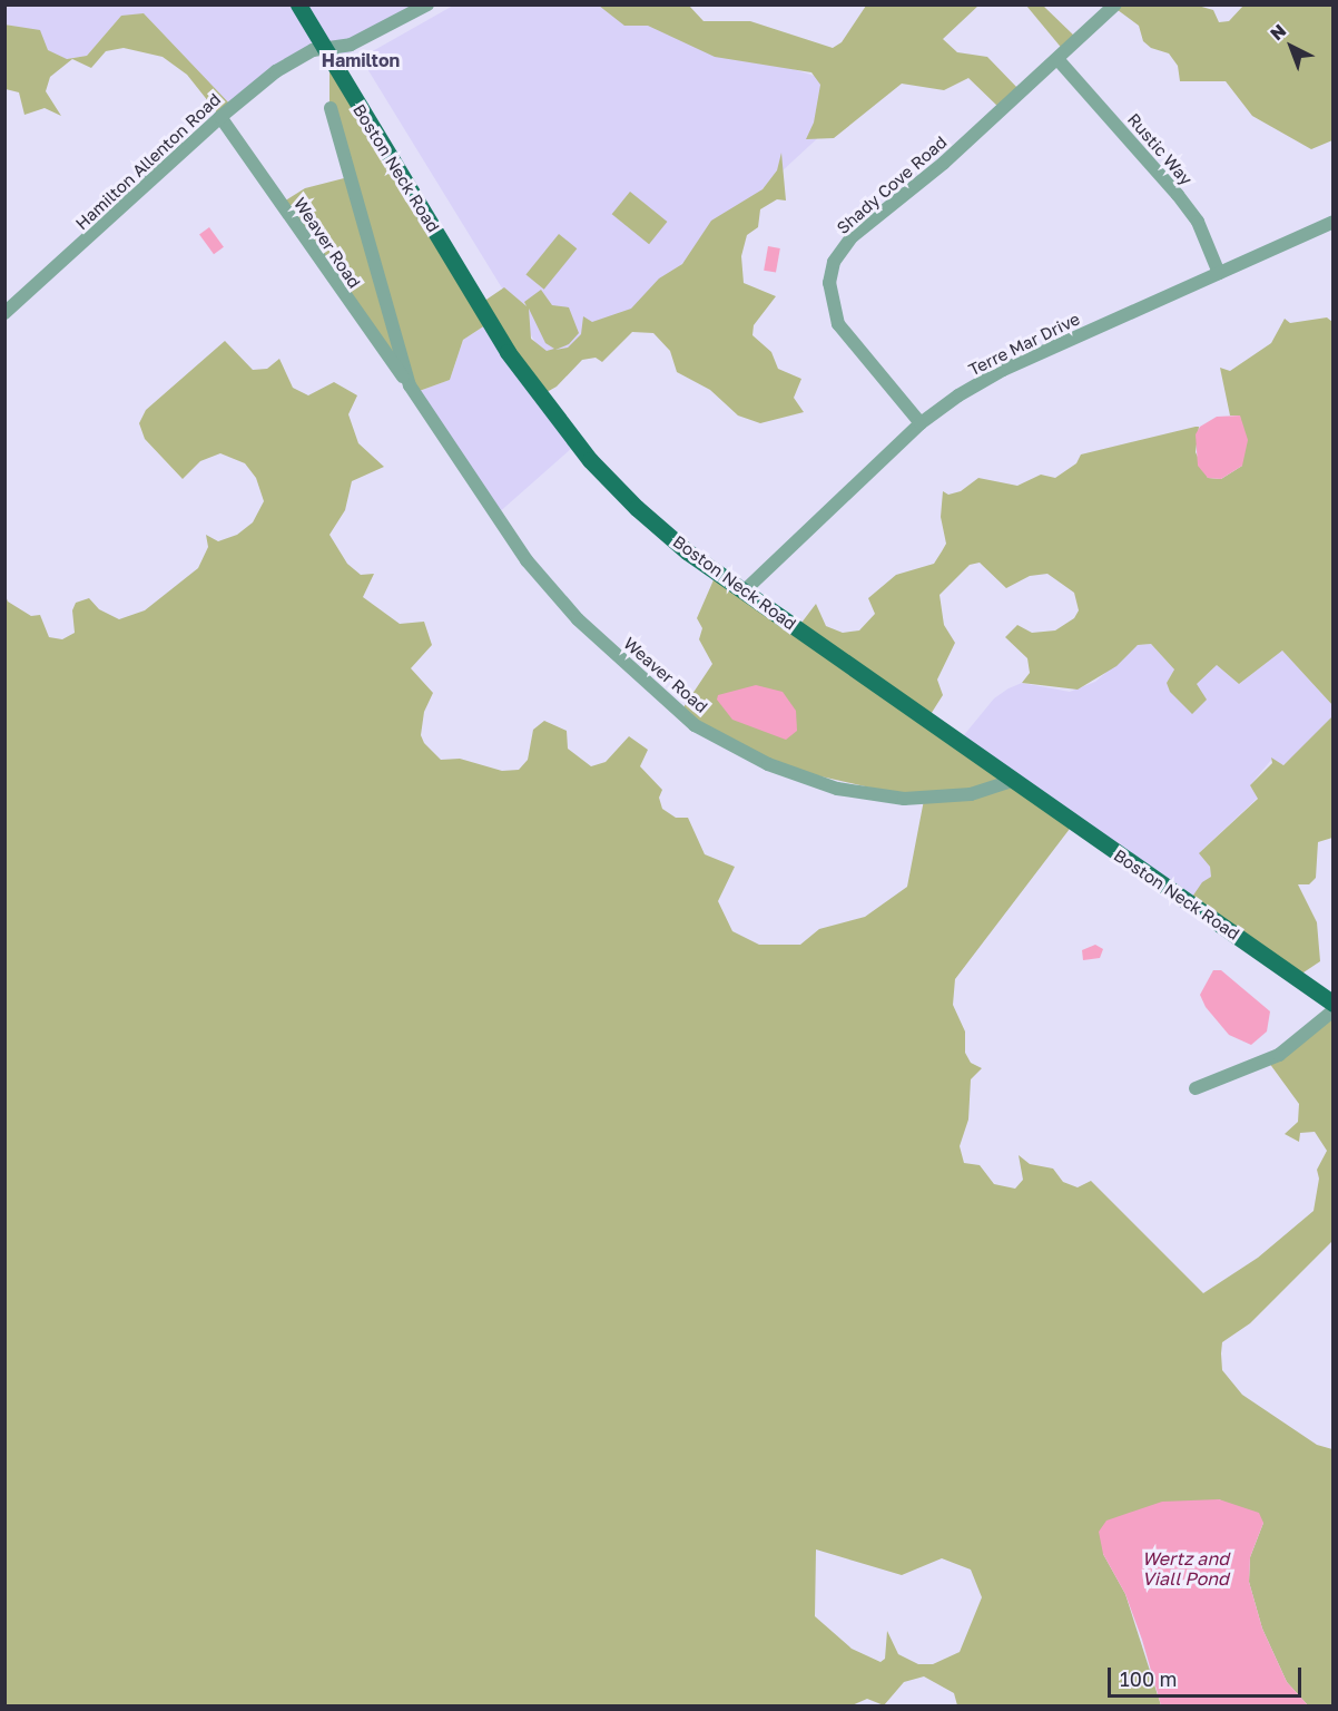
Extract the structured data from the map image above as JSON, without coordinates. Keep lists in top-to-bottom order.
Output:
{
  "streets": {
    "main road": ["Boston Neck Road"],
    "street": [
      "Rustic Way",
      "Hamilton Allenton Road",
      "Shady Cove Road",
      "Weaver Road",
      "Terre Mar Drive"
    ]
  },
  "crossings": [
    ["Rustic Way", "Shady Cove Road"],
    ["Rustic Way", "Terre Mar Drive"],
    ["Hamilton Allenton Road", "Boston Neck Road"],
    ["Hamilton Allenton Road", "Weaver Road"],
    ["Boston Neck Road", "Weaver Road"],
    ["Boston Neck Road", "Terre Mar Drive"],
    ["Shady Cove Road", "Terre Mar Drive"]
  ],
  "districts": ["Hamilton"],
  "water": ["Wertz and Viall Pond"],
  "scale_bar": "100 m",
  "north": "top left"
}
